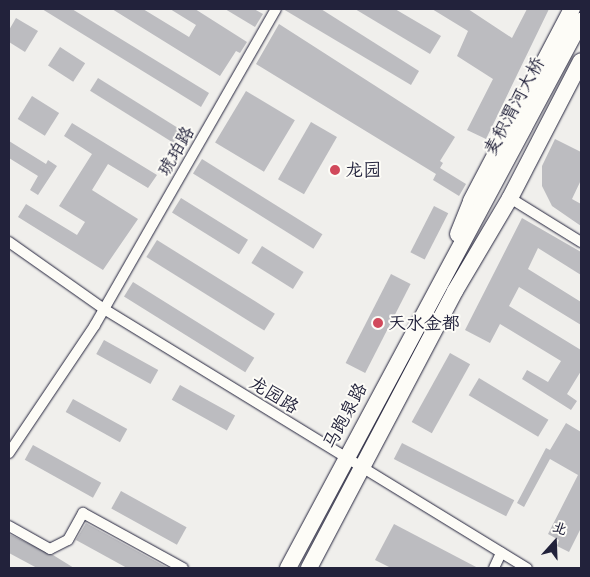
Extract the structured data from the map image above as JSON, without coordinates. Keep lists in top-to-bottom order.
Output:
{
  "streets": {
    "main road": ["麦积渭河大桥", "马跑泉路"],
    "street": ["琥珀路", "龙园路"]
  },
  "crossings": [
    ["麦积渭河大桥", "马跑泉路"],
    ["琥珀路", "龙园路"],
    ["龙园路", "马跑泉路"]
  ],
  "places": ["龙园", "天水金都"],
  "north": "top"
}
